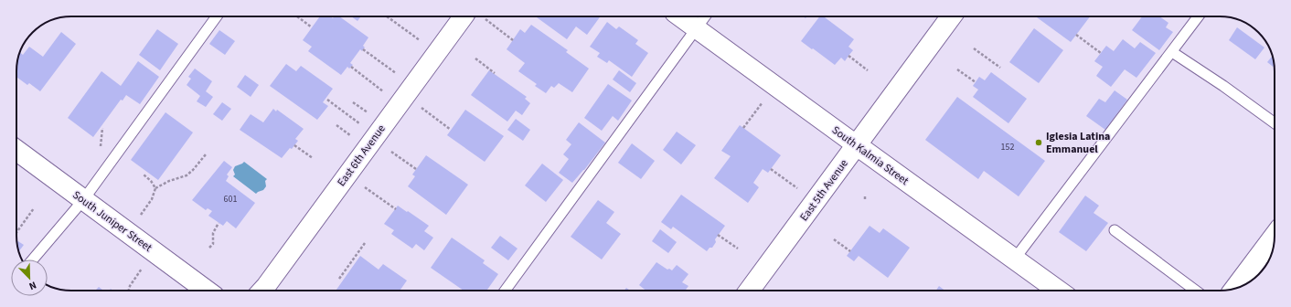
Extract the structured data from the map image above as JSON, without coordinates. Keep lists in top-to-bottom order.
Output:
{
  "streets": {
    "street": [
      "East 6th Avenue",
      "South Kalmia Street",
      "East 5th Avenue",
      "South Juniper Street"
    ]
  },
  "crossings": [
    ["South Kalmia Street", "East 5th Avenue"]
  ],
  "places": ["Iglesia Latina Emmanuel"],
  "house_numbers": ["152", "601"],
  "north": "bottom right"
}
